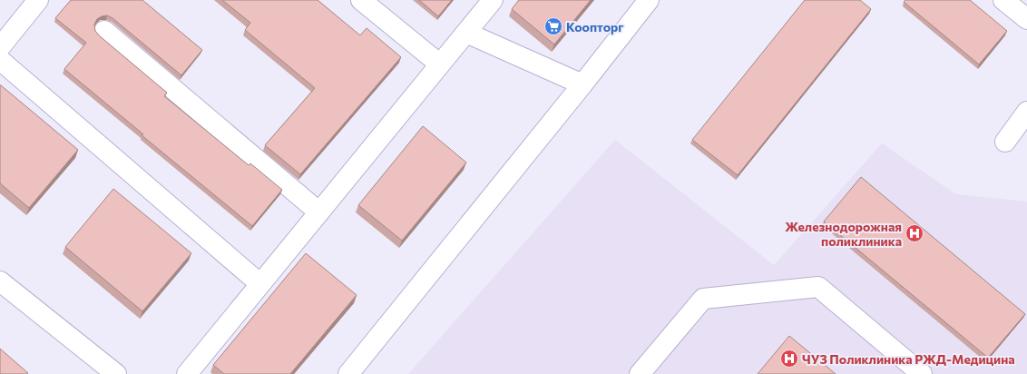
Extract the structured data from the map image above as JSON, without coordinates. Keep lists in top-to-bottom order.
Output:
{
  "places": {
    "supermarket": ["Коопторг"],
    "hospital": ["Железнодорожная поликлиника", "ЧУЗ Поликлиника РЖД-Медицина"]
  }
}
